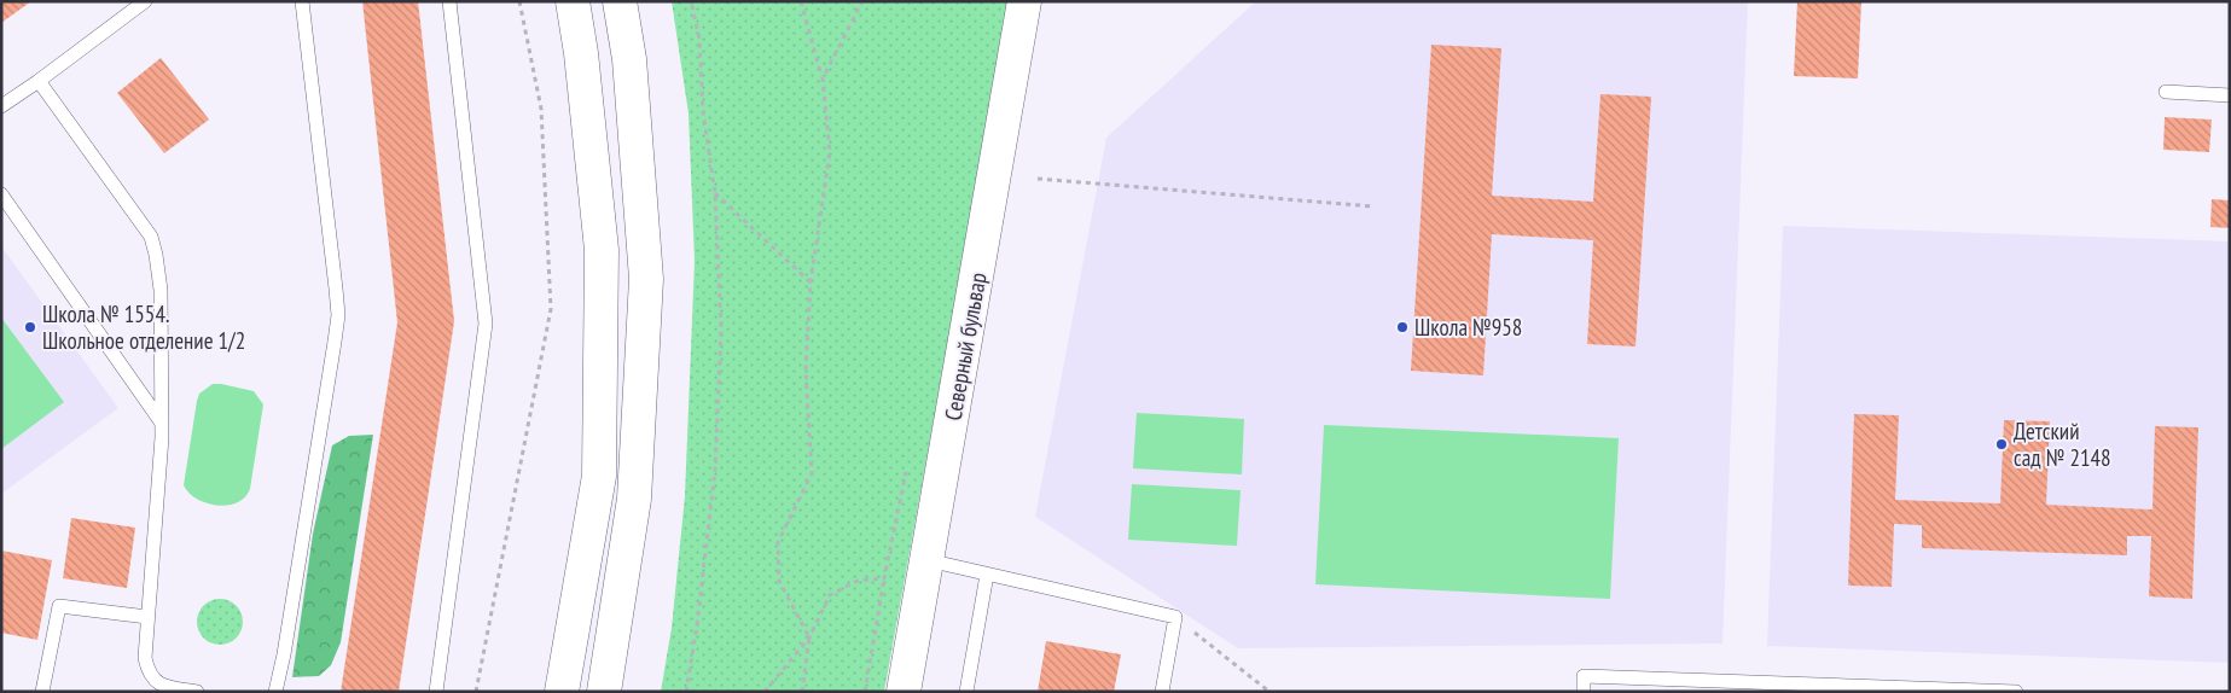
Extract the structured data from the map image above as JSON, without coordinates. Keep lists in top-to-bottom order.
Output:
{
  "streets": {
    "main road": ["Северный бульвар"]
  },
  "places": ["Школа № 1554. Школьное отделение 1/2", "Школа №958", "Детский сад № 2148"]
}
